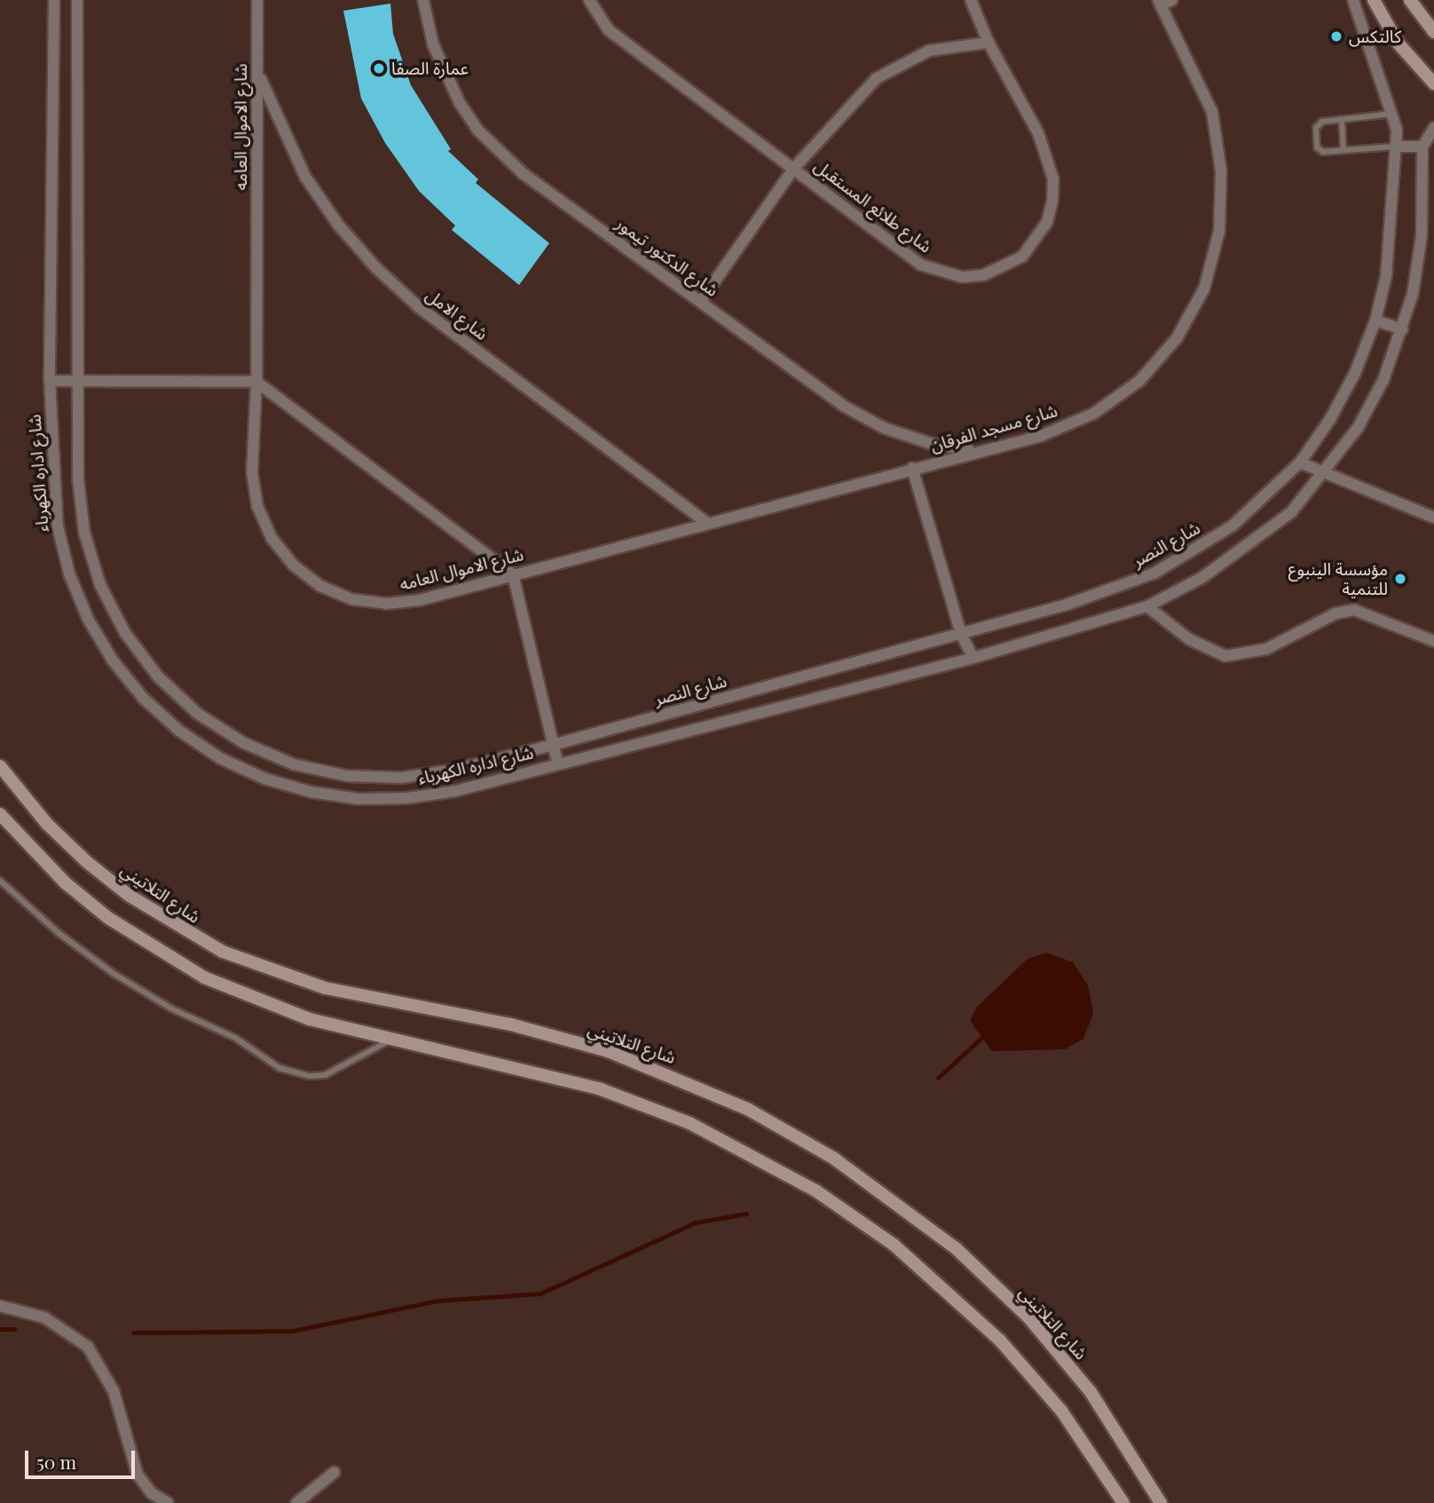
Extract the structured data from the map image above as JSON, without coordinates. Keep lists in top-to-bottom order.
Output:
{
  "streets": {
    "main road": ["شارع التلاتيني"],
    "street": [
      "شارع الاموال العامه",
      "شارع طلائع المستقبل",
      "شارع الدكتور تيمور",
      "شارع الامل",
      "شارع مسجد الفرقان",
      "شارع اداره الكهرباء",
      "شارع النصر"
    ]
  },
  "crossings": [
    ["شارع الاموال العامه", "شارع الامل"],
    ["شارع الاموال العامه", "شارع مسجد الفرقان"],
    ["شارع الدكتور تيمور", "شارع مسجد الفرقان"],
    ["شارع اداره الكهرباء", "شارع النصر"]
  ],
  "places": ["كالتكس", "عمارة الصفا", "مؤسسة الينبوع للتنمية"],
  "scale_bar": "50 m"
}
